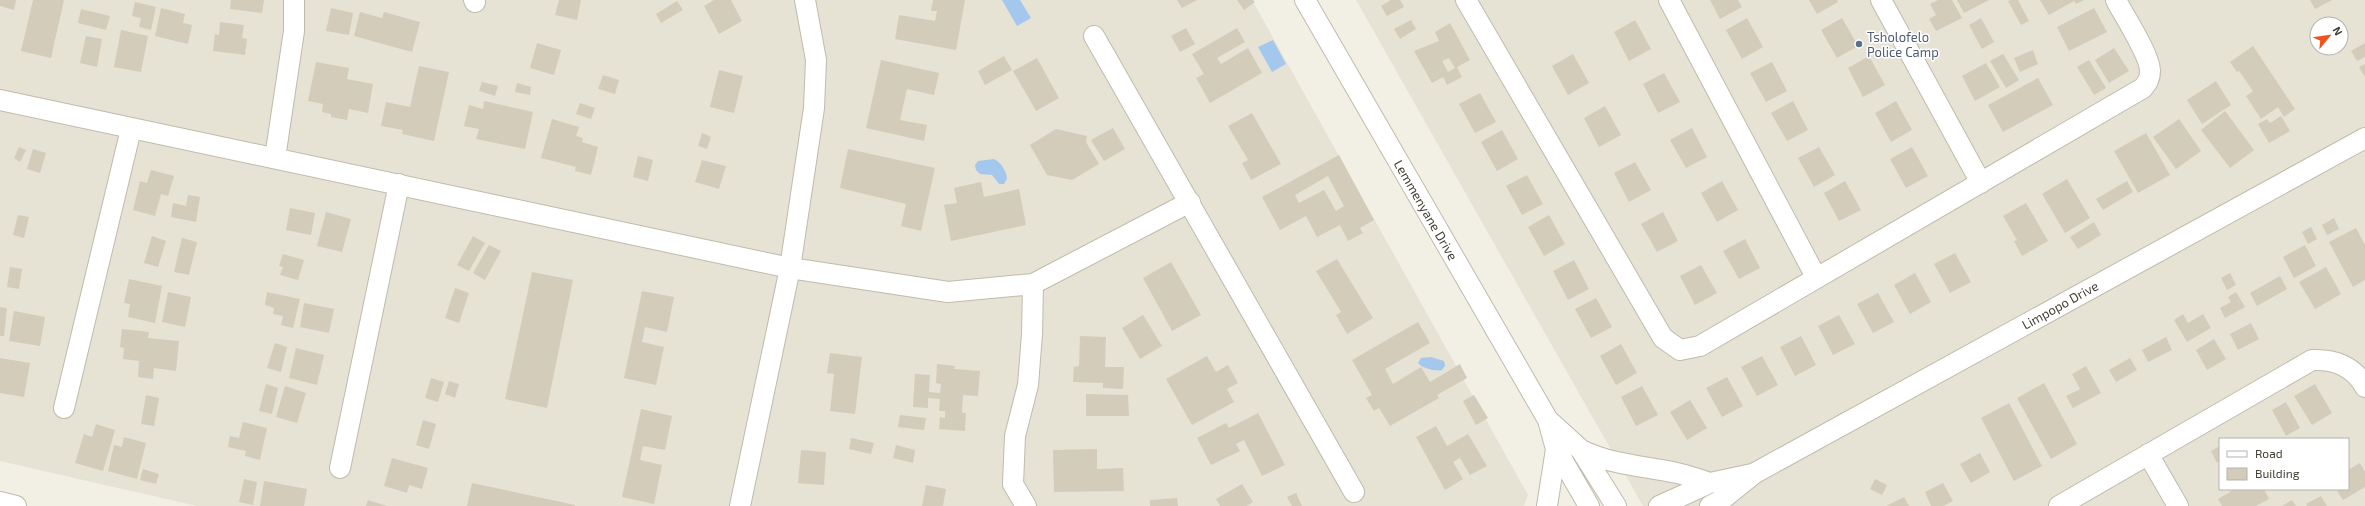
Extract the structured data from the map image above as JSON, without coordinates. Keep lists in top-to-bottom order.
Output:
{
  "streets": {
    "street": ["Lemmenyane Drive", "Limpopo Drive"]
  },
  "places": ["Tsholofelo Police Camp"],
  "legend": ["Road", "Building"],
  "north": "top right"
}
